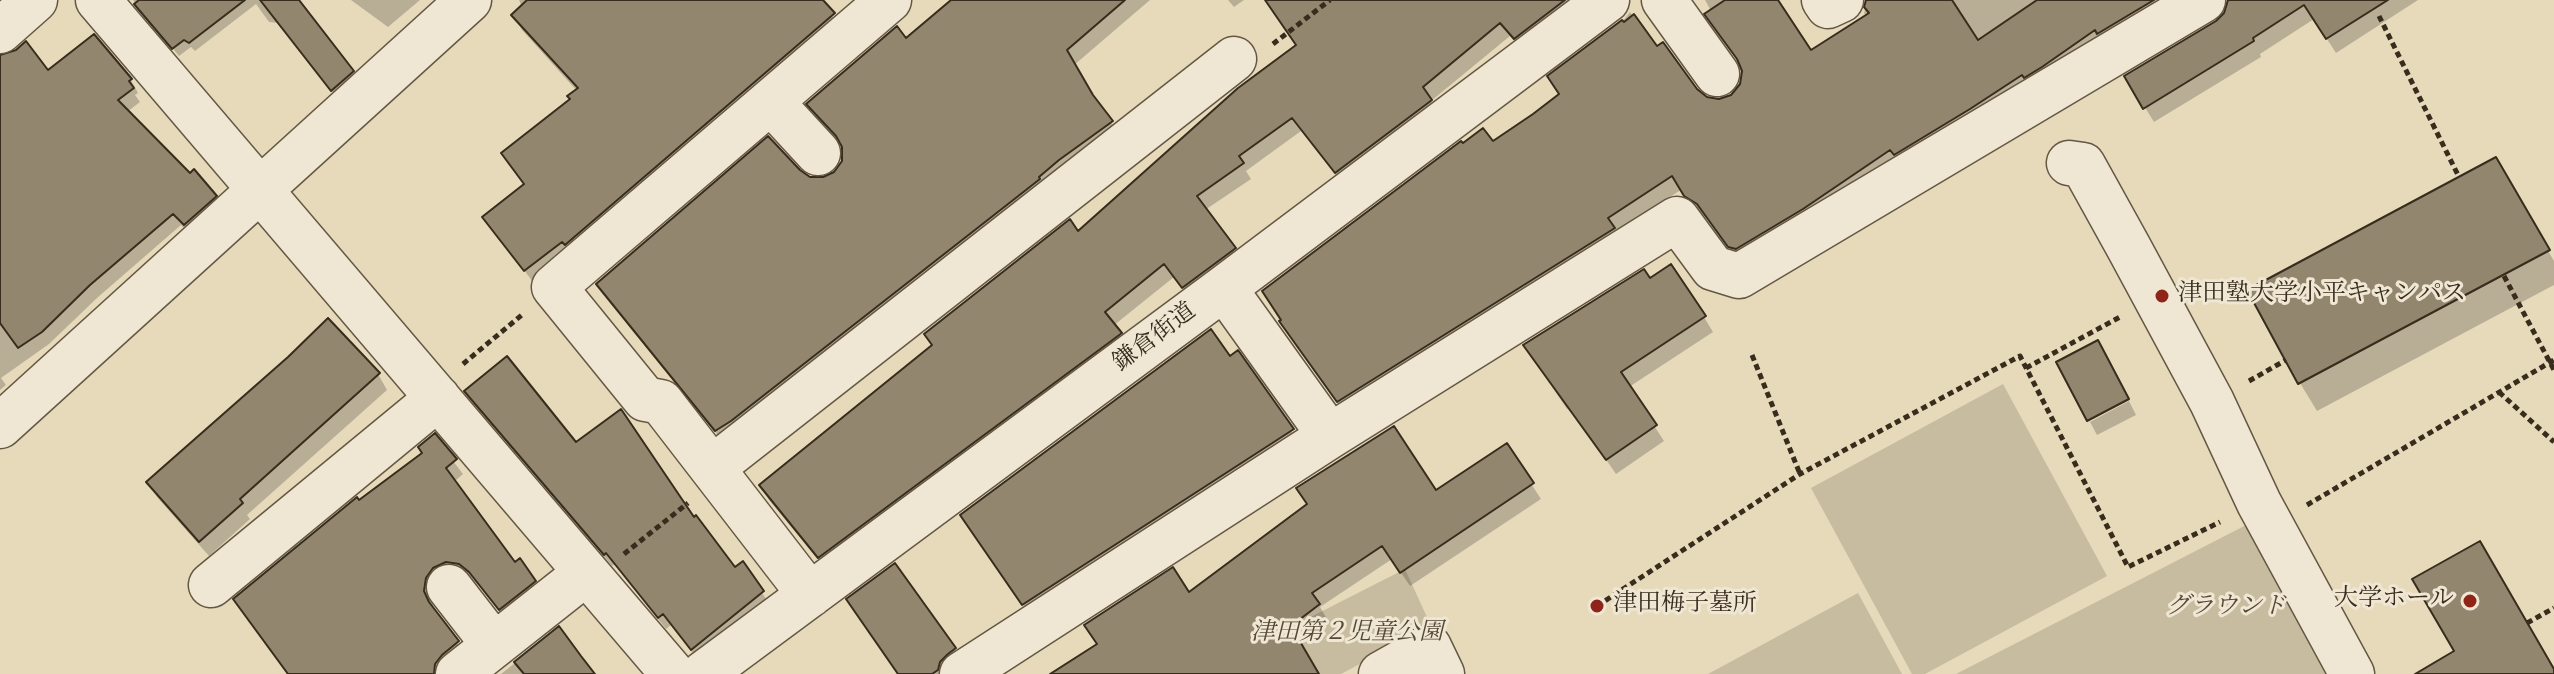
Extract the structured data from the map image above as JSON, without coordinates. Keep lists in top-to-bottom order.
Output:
{
  "streets": {
    "street": ["鎌倉街道"]
  },
  "parks": ["グラウンド", "津田第２児童公園"],
  "places": ["津田塾大学小平キャンパス", "大学ホール", "津田梅子墓所"]
}
